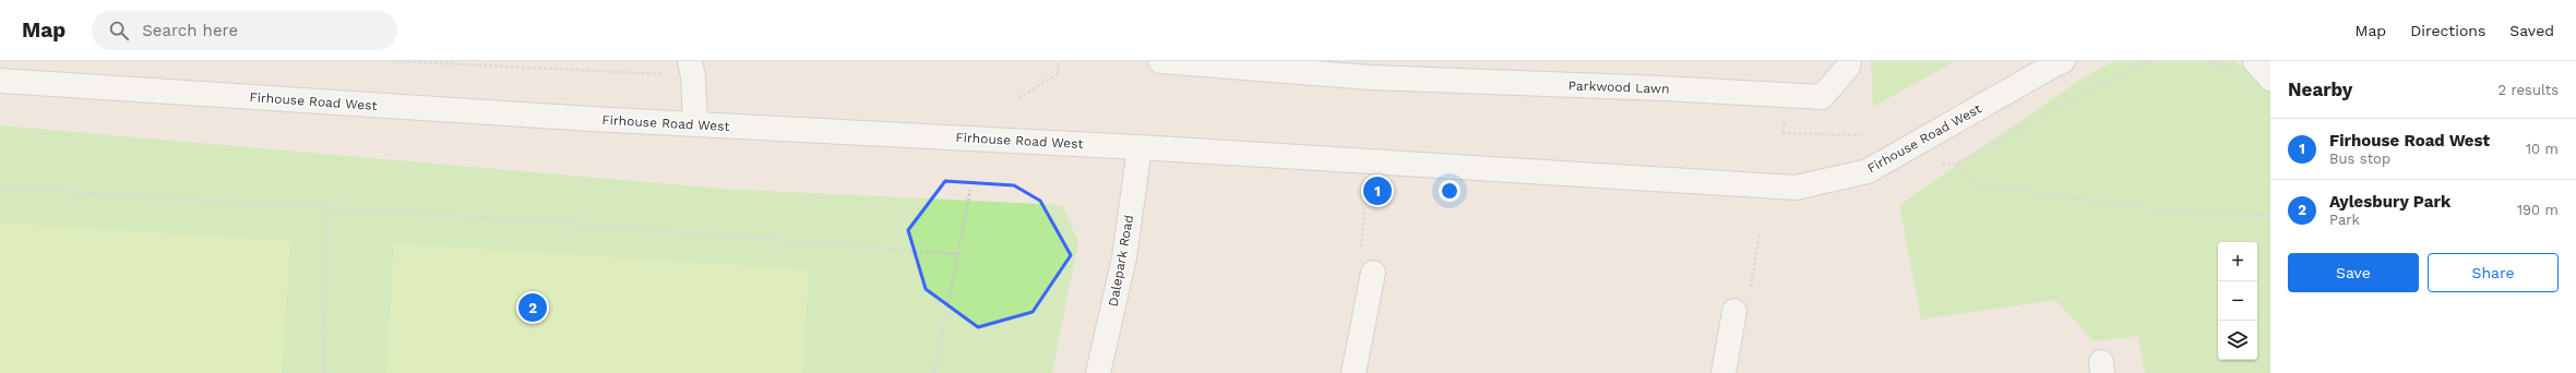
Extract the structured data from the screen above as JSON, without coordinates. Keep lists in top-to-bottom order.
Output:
{
  "streets": {
    "street": ["Parkwood Lawn", "Firhouse Road West", "Dalepark Road"]
  },
  "crossings": [
    ["Firhouse Road West", "Dalepark Road"]
  ],
  "page": {
    "header": "Map",
    "search": "Search here",
    "nav": ["Map", "Directions", "Saved"],
    "heading": ["Nearby", "2 results"],
    "list": [
      {
        "mark": "1",
        "name": "Firhouse Road West",
        "note": "Bus stop",
        "value": "10 m"
      },
      {
        "mark": "2",
        "name": "Aylesbury Park",
        "note": "Park",
        "value": "190 m"
      }
    ],
    "pins": ["1", "2"],
    "buttons": ["Save", "Share"],
    "map_buttons": ["+", "−"]
  }
}
